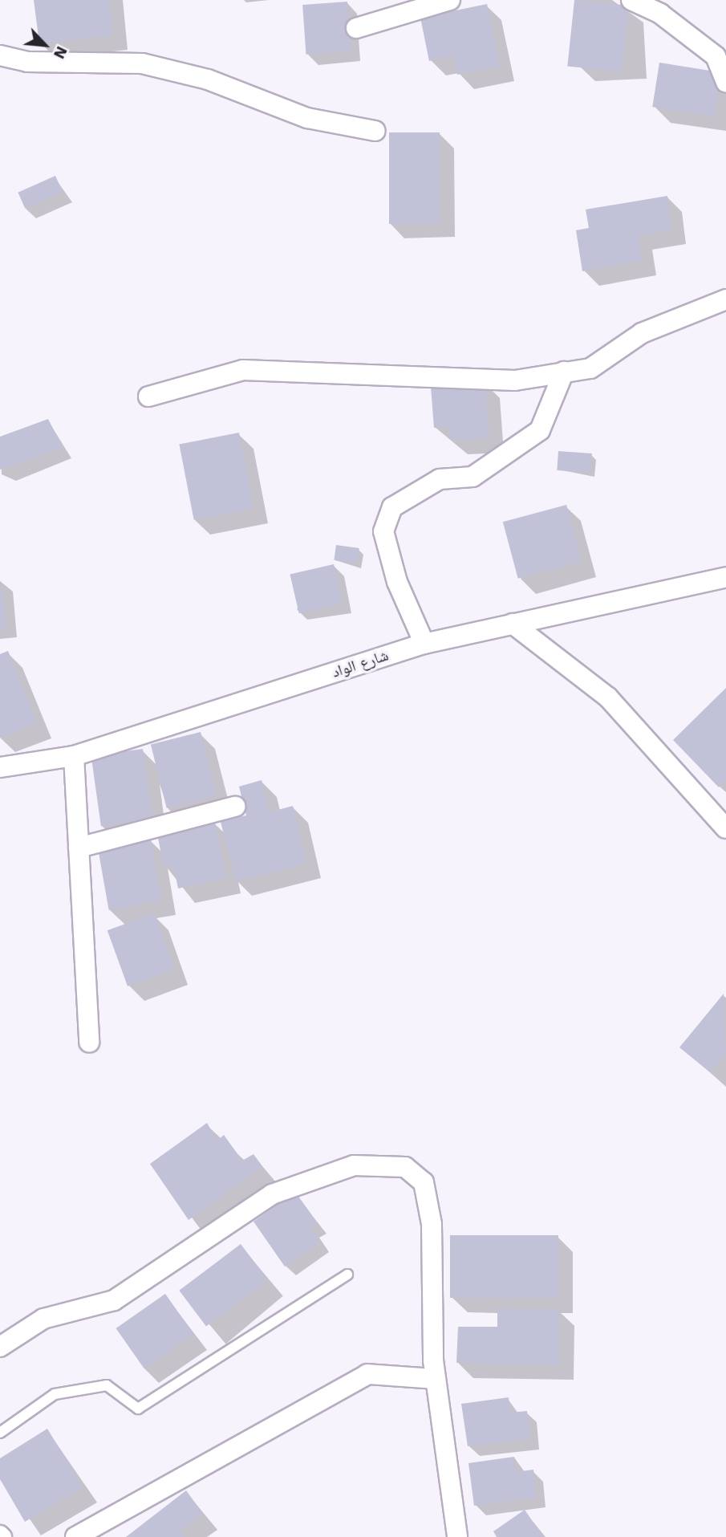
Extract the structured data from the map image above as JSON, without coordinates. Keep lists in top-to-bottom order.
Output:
{
  "streets": {
    "street": ["شارع الواد"]
  },
  "north": "bottom right"
}
